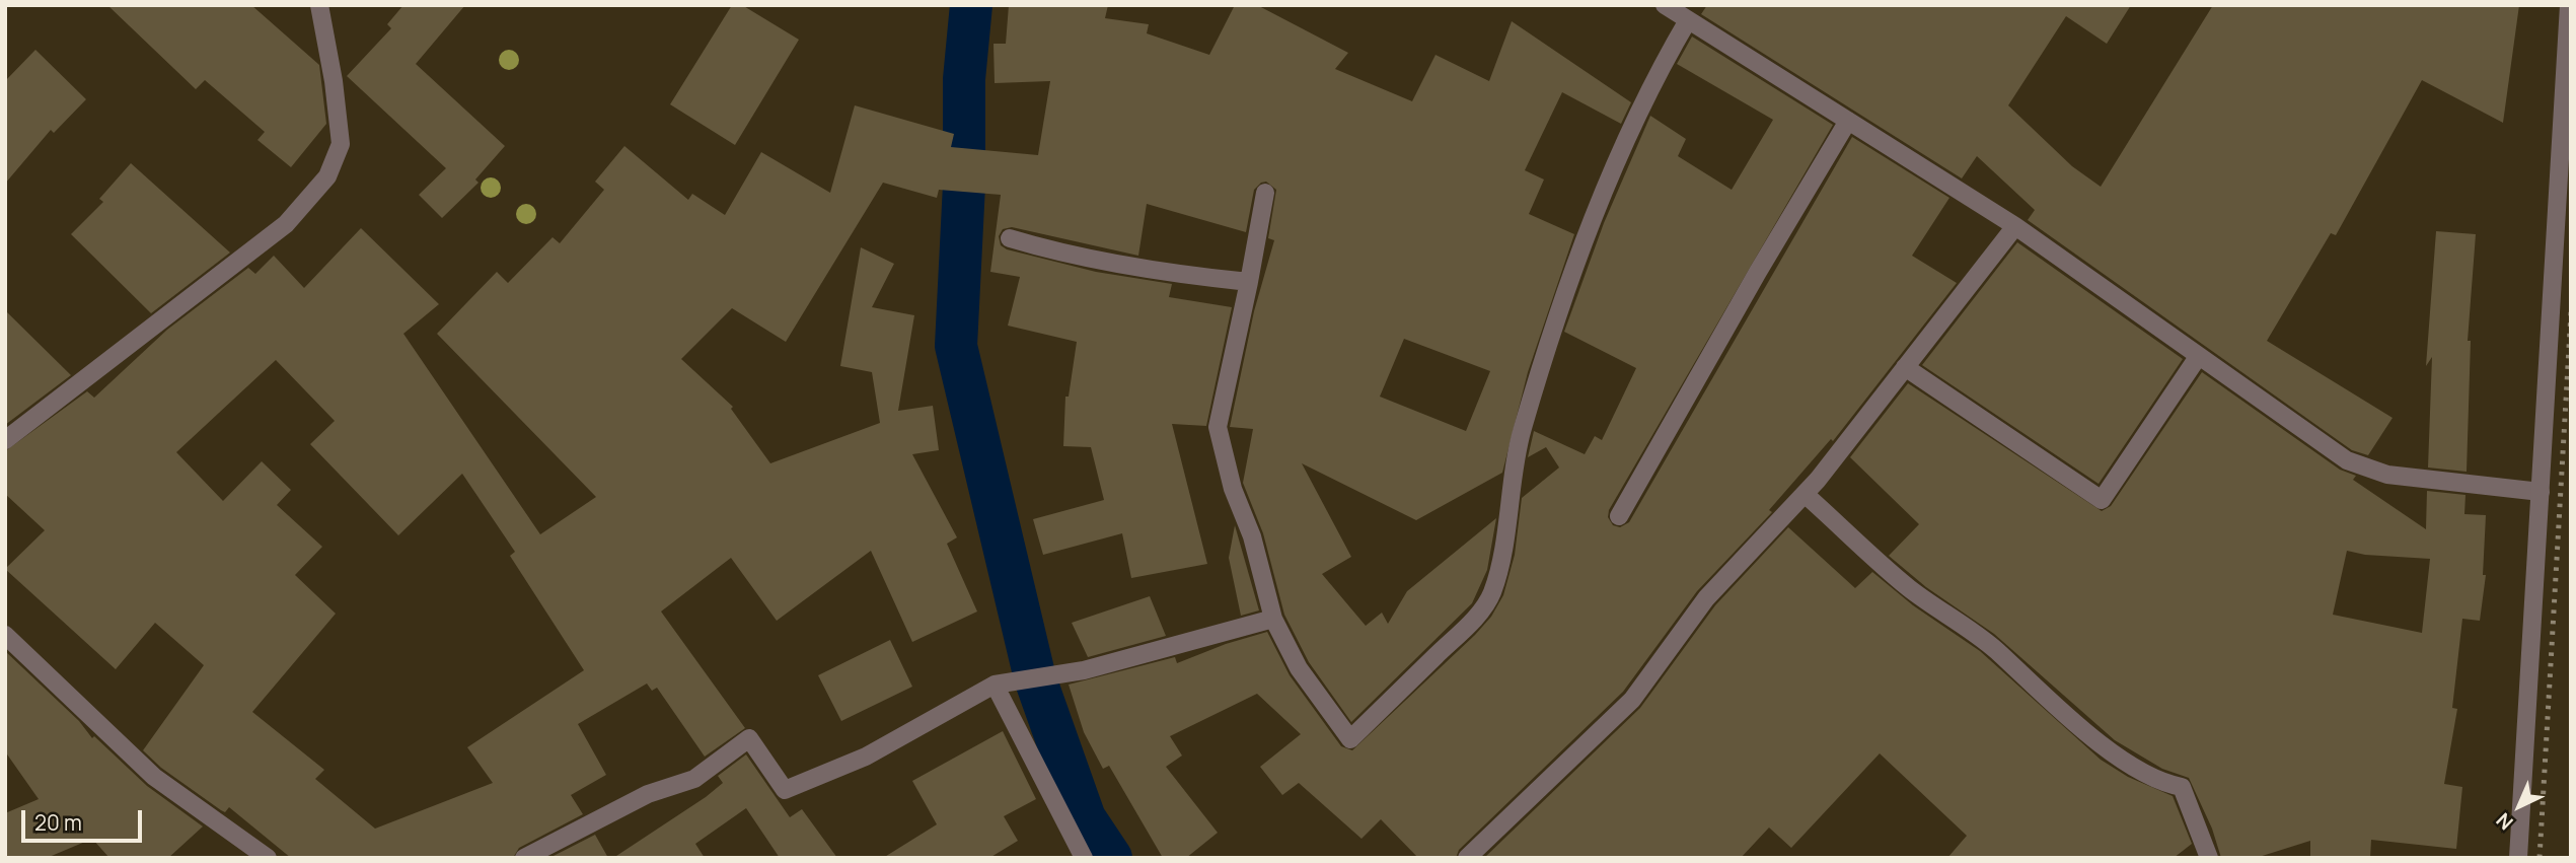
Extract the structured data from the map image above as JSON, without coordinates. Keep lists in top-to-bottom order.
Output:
{
  "scale_bar": "20 m",
  "north": "bottom left"
}
